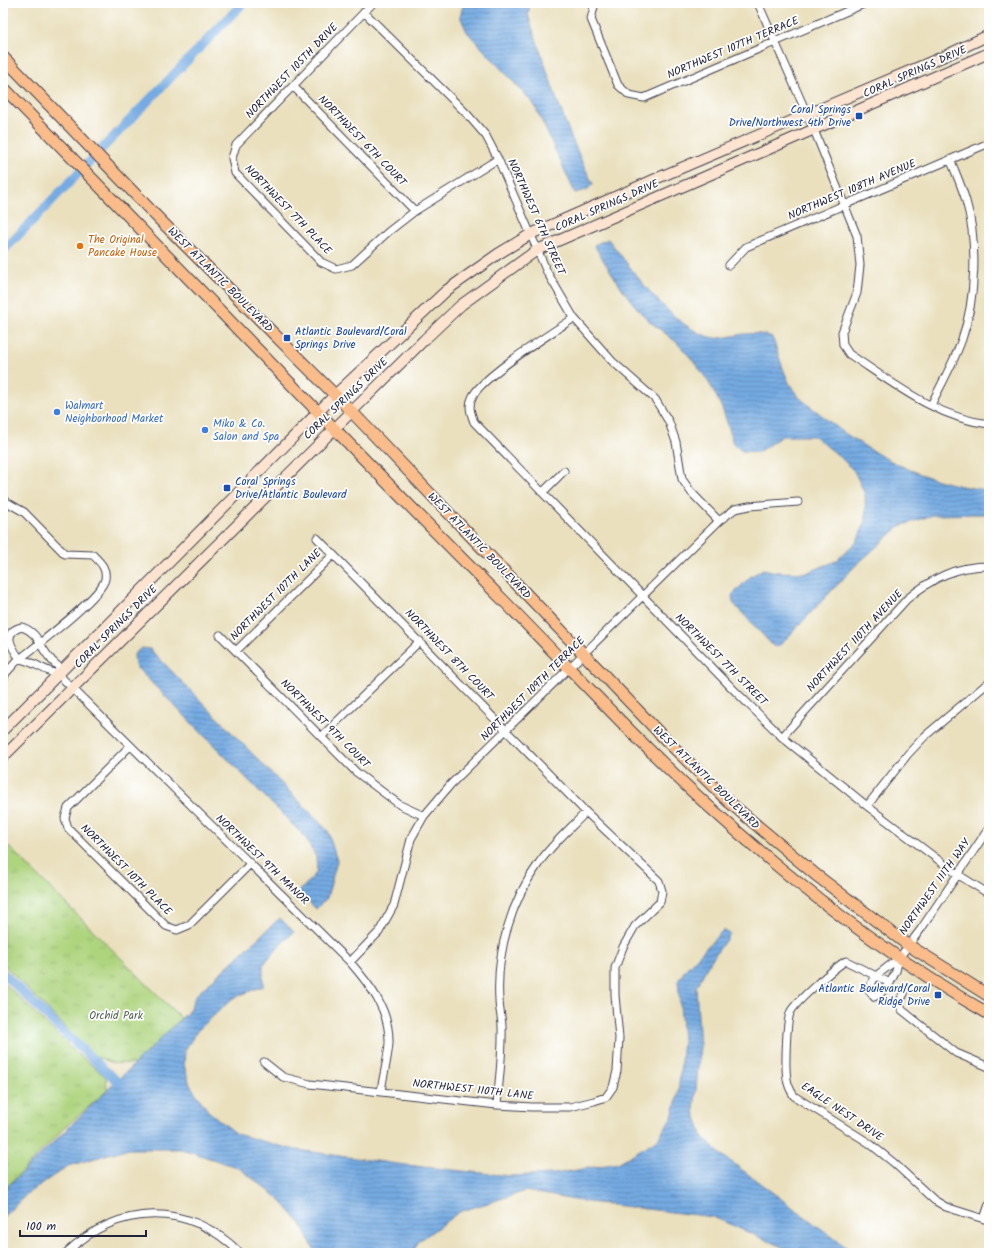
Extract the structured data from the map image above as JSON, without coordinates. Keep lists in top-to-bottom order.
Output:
{
  "streets": {
    "main road": ["CORAL SPRINGS DRIVE", "WEST ATLANTIC BOULEVARD"],
    "street": [
      "NORTHWEST 107TH TERRACE",
      "NORTHWEST 105TH DRIVE",
      "NORTHWEST 6TH COURT",
      "NORTHWEST 108TH AVENUE",
      "NORTHWEST 7TH PLACE",
      "NORTHWEST 6TH STREET",
      "NORTHWEST 107TH LANE",
      "NORTHWEST 110TH AVENUE",
      "NORTHWEST 8TH COURT",
      "NORTHWEST 7TH STREET",
      "NORTHWEST 109TH TERRACE",
      "NORTHWEST 9TH COURT",
      "NORTHWEST 9TH MANOR",
      "NORTHWEST 10TH PLACE",
      "NORTHWEST 111TH WAY",
      "NORTHWEST 110TH LANE",
      "EAGLE NEST DRIVE"
    ]
  },
  "crossings": [
    ["NORTHWEST 105TH DRIVE", "NORTHWEST 6TH COURT"],
    ["NORTHWEST 105TH DRIVE", "NORTHWEST 7TH PLACE"],
    ["NORTHWEST 105TH DRIVE", "NORTHWEST 6TH STREET"],
    ["CORAL SPRINGS DRIVE", "NORTHWEST 6TH STREET"],
    ["CORAL SPRINGS DRIVE", "WEST ATLANTIC BOULEVARD"],
    ["CORAL SPRINGS DRIVE", "NORTHWEST 9TH MANOR"],
    ["NORTHWEST 6TH COURT", "NORTHWEST 7TH PLACE"],
    ["NORTHWEST 6TH STREET", "NORTHWEST 7TH STREET"],
    ["NORTHWEST 6TH STREET", "NORTHWEST 109TH TERRACE"],
    ["WEST ATLANTIC BOULEVARD", "NORTHWEST 109TH TERRACE"],
    ["WEST ATLANTIC BOULEVARD", "NORTHWEST 111TH WAY"],
    ["NORTHWEST 107TH LANE", "NORTHWEST 8TH COURT"],
    ["NORTHWEST 107TH LANE", "NORTHWEST 9TH COURT"],
    ["NORTHWEST 110TH AVENUE", "NORTHWEST 7TH STREET"],
    ["NORTHWEST 8TH COURT", "NORTHWEST 109TH TERRACE"],
    ["NORTHWEST 8TH COURT", "NORTHWEST 110TH LANE"],
    ["NORTHWEST 7TH STREET", "NORTHWEST 109TH TERRACE"],
    ["NORTHWEST 7TH STREET", "NORTHWEST 111TH WAY"],
    ["NORTHWEST 109TH TERRACE", "NORTHWEST 9TH COURT"],
    ["NORTHWEST 109TH TERRACE", "NORTHWEST 9TH MANOR"],
    ["NORTHWEST 9TH MANOR", "NORTHWEST 10TH PLACE"],
    ["NORTHWEST 9TH MANOR", "NORTHWEST 110TH LANE"]
  ],
  "parks": ["Orchid Park"],
  "places": {
    "transit": [
      "Coral Springs Drive/Northwest 4th Drive",
      "Atlantic Boulevard/Coral Springs Drive",
      "Coral Springs Drive/Atlantic Boulevard",
      "Atlantic Boulevard/Coral Ridge Drive"
    ],
    "other": ["The Original Pancake House", "Walmart Neighborhood Market", "Miko & Co. Salon and Spa"]
  },
  "scale_bar": "100 m"
}
